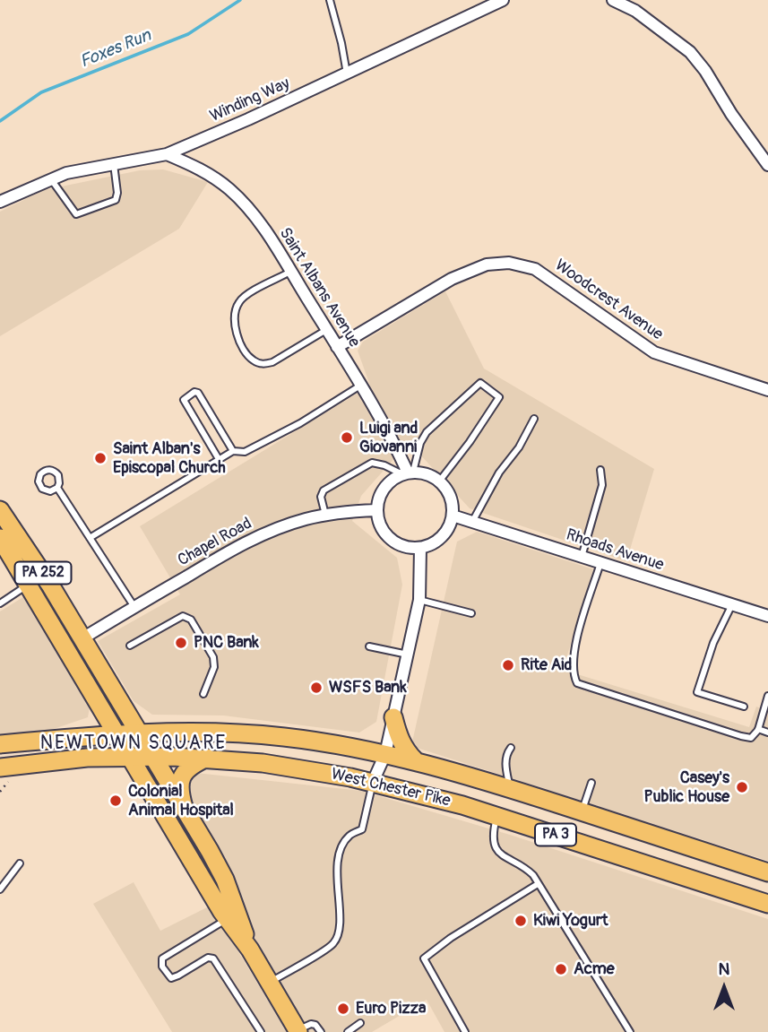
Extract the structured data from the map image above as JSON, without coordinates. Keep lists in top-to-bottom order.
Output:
{
  "streets": {
    "main road": ["PA 252", "West Chester Pike", "PA 3"],
    "street": [
      "Winding Way",
      "Saint Albans Avenue",
      "Woodcrest Avenue",
      "Chapel Road",
      "Rhoads Avenue"
    ]
  },
  "crossings": [
    ["Winding Way", "Saint Albans Avenue"],
    ["Saint Albans Avenue", "Woodcrest Avenue"],
    ["Saint Albans Avenue", "Chapel Road"],
    ["Saint Albans Avenue", "Rhoads Avenue"],
    ["Chapel Road", "Rhoads Avenue"],
    ["Chapel Road", "PA 252"],
    ["PA 252", "West Chester Pike"]
  ],
  "districts": ["NEWTOWN SQUARE"],
  "water": ["Foxes Run"],
  "places": [
    "Luigi and Giovanni",
    "Saint Alban's Episcopal Church",
    "PNC Bank",
    "Rite Aid",
    "WSFS Bank",
    "Casey's Public House",
    "Colonial Animal Hospital",
    "Kiwi Yogurt",
    "Acme",
    "Euro Pizza"
  ],
  "north": "top"
}
